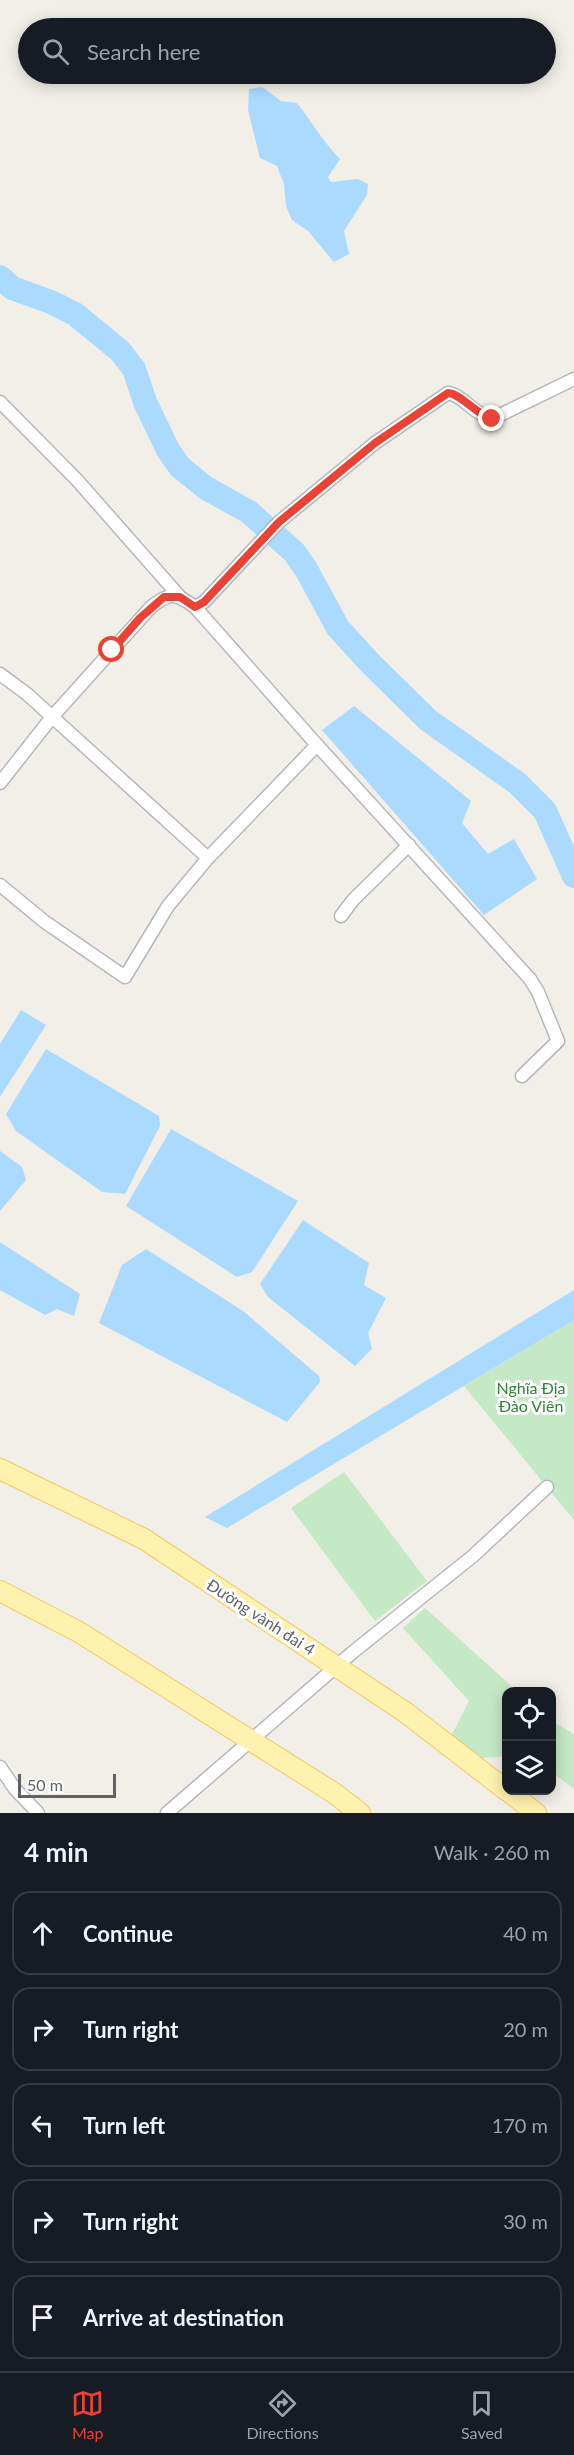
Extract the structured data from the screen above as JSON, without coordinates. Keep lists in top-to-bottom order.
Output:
{
  "streets": {
    "main road": ["Đường vành đai 4"]
  },
  "parks": ["Nghĩa Địa Đào Viên"],
  "scale_bar": "50 m",
  "page": {
    "search": "Search here",
    "scale": "50 m",
    "heading": ["4 min", "Walk · 260 m"],
    "list": [
      ["Continue", "40 m"],
      ["Turn right", "20 m"],
      ["Turn left", "170 m"],
      ["Turn right", "30 m"],
      "Arrive at destination"
    ],
    "nav": ["Map", "Directions", "Saved"]
  }
}
